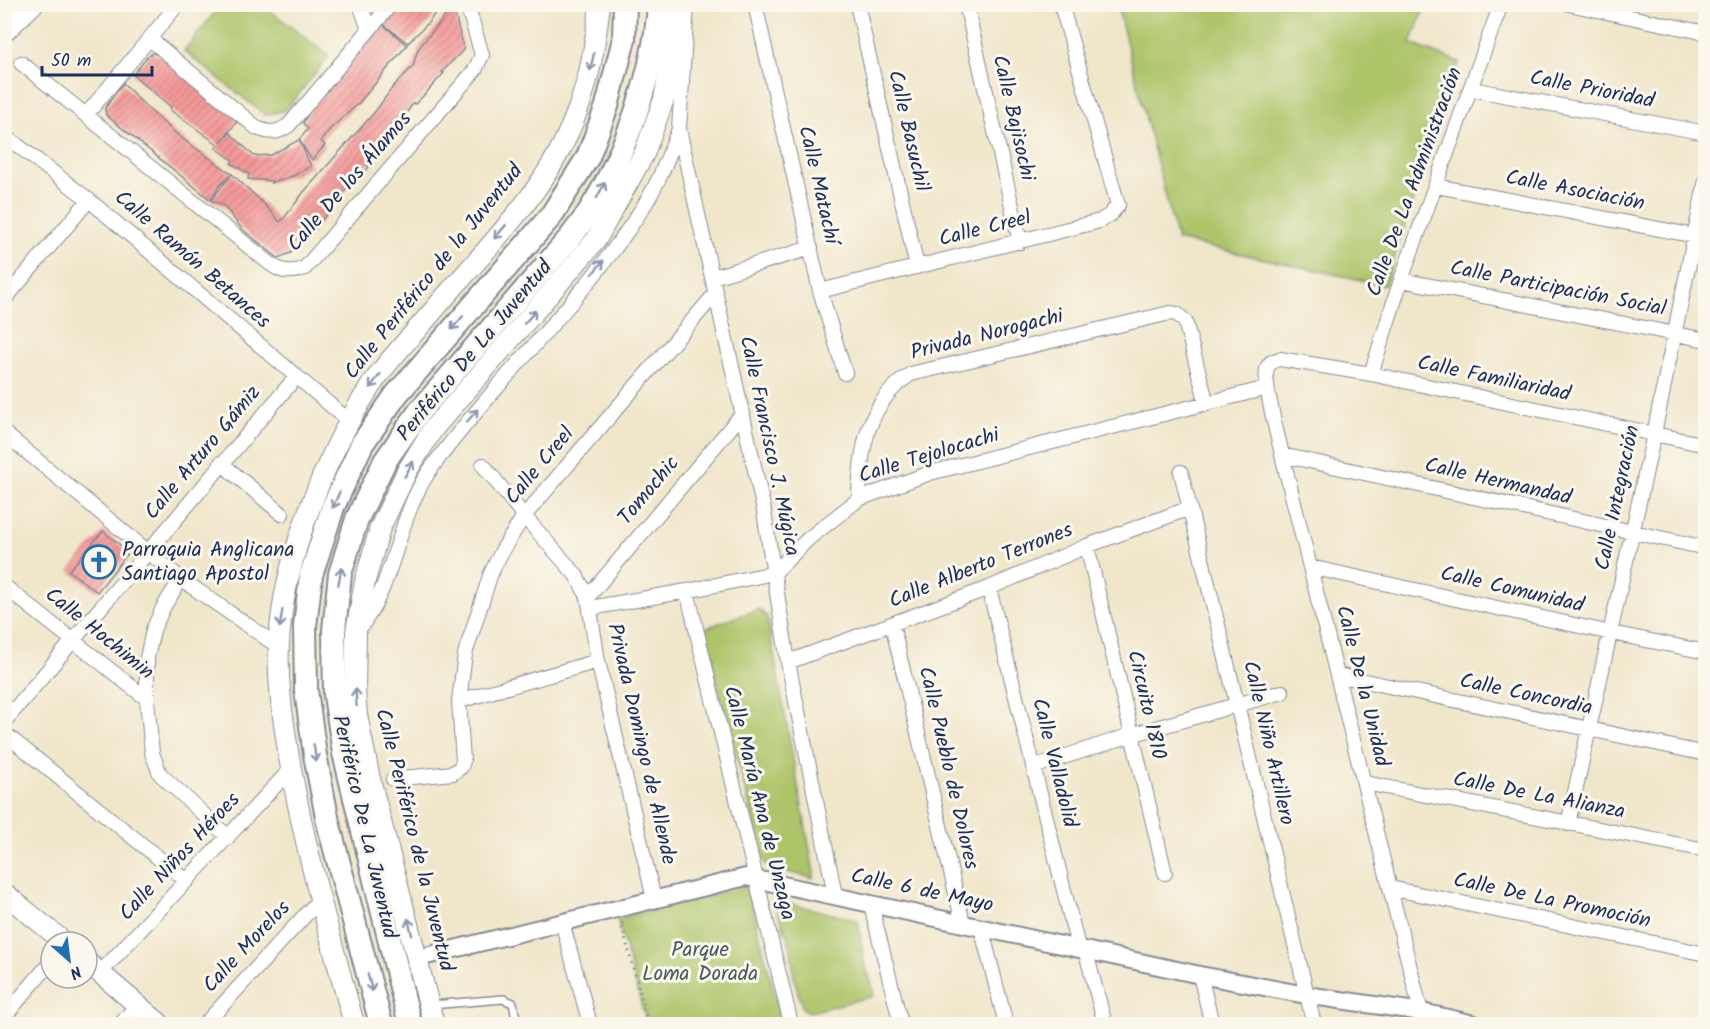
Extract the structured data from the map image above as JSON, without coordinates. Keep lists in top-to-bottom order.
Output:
{
  "streets": {
    "highway": ["Periférico De La Juventud"],
    "main road": ["Calle Periférico de la Juventud"],
    "street": [
      "Calle Prioridad",
      "Calle Bajisochi",
      "Calle Basuchil",
      "Calle De los Álamos",
      "Calle De La Administración",
      "Calle Matachí",
      "Calle Asociación",
      "Calle Creel",
      "Calle Ramón Betances",
      "Calle Participación Social",
      "Privada Norogachi",
      "Calle Familiaridad",
      "Calle Francisco J. Múgica",
      "Calle Arturo Gámiz",
      "Calle Tejolocachi",
      "Calle Hermandad",
      "Tomochic",
      "Calle Integración",
      "Calle Alberto Terrones",
      "Calle Comunidad",
      "Calle Hochimin",
      "Calle De la Unidad",
      "Calle Concordia",
      "Circuito 1810",
      "Calle Niño Artillero",
      "Privada Domingo de Allende",
      "Calle Valladolid",
      "Calle Pueblo de Dolores",
      "Calle De La Alianza",
      "Calle María Ana de Unzaga",
      "Calle Niños Héroes",
      "Calle 6 de Mayo",
      "Calle De La Promoción",
      "Calle Morelos"
    ]
  },
  "crossings": [
    ["Calle Prioridad", "Calle De La Administración"],
    ["Calle Bajisochi", "Calle Creel"],
    ["Calle Basuchil", "Calle Creel"],
    ["Calle De La Administración", "Calle Asociación"],
    ["Calle De La Administración", "Calle Participación Social"],
    ["Calle De La Administración", "Calle Familiaridad"],
    ["Calle Matachí", "Calle Creel"],
    ["Calle Asociación", "Calle Integración"],
    ["Calle Creel", "Calle Francisco J. Múgica"],
    ["Calle Ramón Betances", "Calle Periférico de la Juventud"],
    ["Calle Ramón Betances", "Calle Arturo Gámiz"],
    ["Calle Periférico de la Juventud", "Calle Niños Héroes"],
    ["Calle Periférico de la Juventud", "Calle 6 de Mayo"],
    ["Calle Periférico de la Juventud", "Calle Morelos"],
    ["Calle Participación Social", "Calle Integración"],
    ["Privada Norogachi", "Calle Tejolocachi"],
    ["Calle Familiaridad", "Calle Integración"],
    ["Calle Familiaridad", "Calle De la Unidad"],
    ["Calle Francisco J. Múgica", "Calle Tejolocachi"],
    ["Calle Francisco J. Múgica", "Tomochic"],
    ["Calle Francisco J. Múgica", "Calle Alberto Terrones"],
    ["Calle Francisco J. Múgica", "Calle 6 de Mayo"],
    ["Calle Arturo Gámiz", "Calle Hochimin"],
    ["Calle Tejolocachi", "Calle De la Unidad"],
    ["Calle Hermandad", "Calle Integración"],
    ["Calle Hermandad", "Calle De la Unidad"],
    ["Tomochic", "Privada Domingo de Allende"],
    ["Calle Integración", "Calle Comunidad"],
    ["Calle Integración", "Calle Concordia"],
    ["Calle Integración", "Calle De La Alianza"],
    ["Calle Alberto Terrones", "Circuito 1810"],
    ["Calle Alberto Terrones", "Calle Niño Artillero"],
    ["Calle Alberto Terrones", "Calle Valladolid"],
    ["Calle Alberto Terrones", "Calle Pueblo de Dolores"],
    ["Calle Comunidad", "Calle De la Unidad"],
    ["Calle Hochimin", "Calle Niños Héroes"],
    ["Calle De la Unidad", "Calle Concordia"],
    ["Calle De la Unidad", "Calle De La Alianza"],
    ["Calle De la Unidad", "Calle 6 de Mayo"],
    ["Calle De la Unidad", "Calle De La Promoción"],
    ["Calle Niño Artillero", "Calle 6 de Mayo"],
    ["Privada Domingo de Allende", "Calle 6 de Mayo"],
    ["Calle Valladolid", "Calle 6 de Mayo"],
    ["Calle Pueblo de Dolores", "Calle 6 de Mayo"],
    ["Calle María Ana de Unzaga", "Calle 6 de Mayo"]
  ],
  "parks": ["Parque Loma Dorada"],
  "places": {
    "church": ["Parroquia Anglicana Santiago Apostol"]
  },
  "scale_bar": "50 m",
  "north": "bottom right"
}
